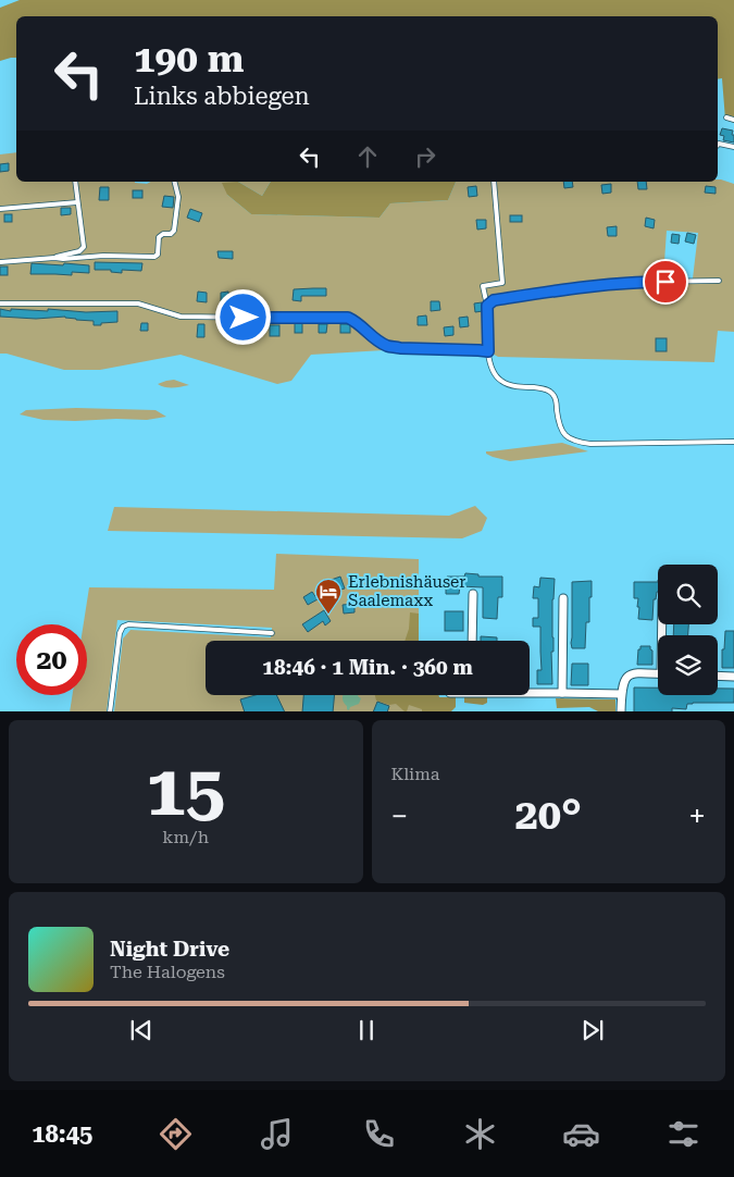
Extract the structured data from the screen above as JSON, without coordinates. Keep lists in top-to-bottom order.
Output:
{
  "places": {
    "hotel": ["Erlebnishäuser Saalemaxx"]
  },
  "page": {
    "turn": ["190 m", "Links abbiegen"],
    "limit": "20",
    "trip": "18:46 · 1 Min. · 360 m",
    "tile": [
      ["15", "km/h"],
      "Klima"
    ],
    "heat": ["−", "20°", "+"],
    "song": ["Night Drive", "The Halogens"],
    "tabs": "18:45"
  }
}
